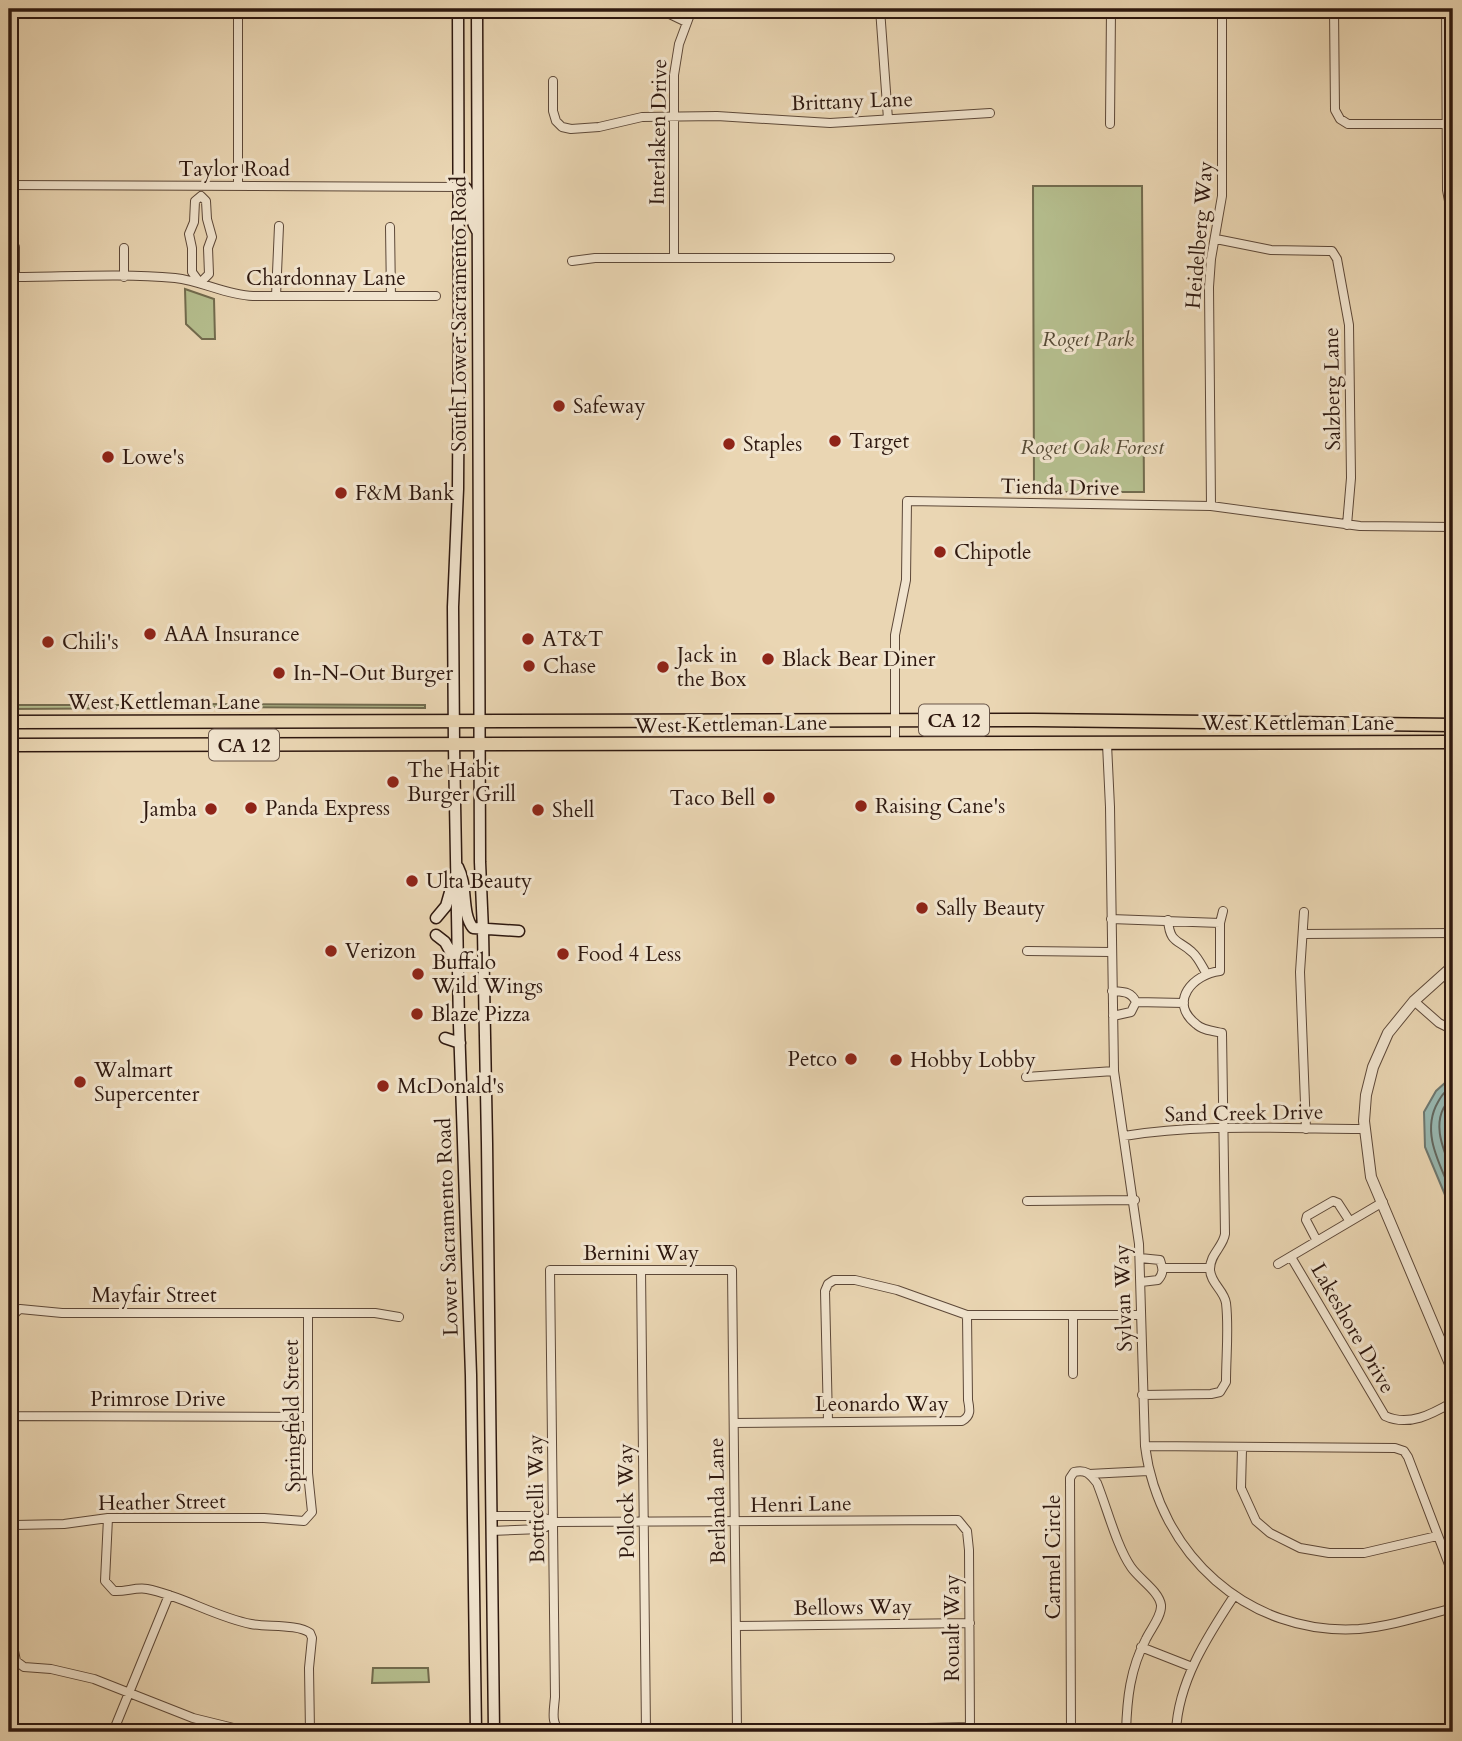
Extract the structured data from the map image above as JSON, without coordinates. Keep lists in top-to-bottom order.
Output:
{
  "streets": {
    "main road": [
      "South Lower Sacramento Road",
      "West Kettleman Lane",
      "CA 12",
      "Lower Sacramento Road"
    ],
    "street": [
      "Brittany Lane",
      "Interlaken Drive",
      "Taylor Road",
      "Heidelberg Way",
      "Chardonnay Lane",
      "Salzberg Lane",
      "Tienda Drive",
      "Sand Creek Drive",
      "Bernini Way",
      "Mayfair Street",
      "Sylvan Way",
      "Lakeshore Drive",
      "Primrose Drive",
      "Leonardo Way",
      "Springfield Street",
      "Botticelli Way",
      "Pollock Way",
      "Berlanda Lane",
      "Heather Street",
      "Henri Lane",
      "Carmel Circle",
      "Bellows Way",
      "Roualt Way"
    ]
  },
  "crossings": [
    ["Brittany Lane", "Interlaken Drive"],
    ["Taylor Road", "South Lower Sacramento Road"],
    ["Heidelberg Way", "Salzberg Lane"],
    ["Heidelberg Way", "Tienda Drive"],
    ["South Lower Sacramento Road", "West Kettleman Lane"],
    ["South Lower Sacramento Road", "Lower Sacramento Road"],
    ["Salzberg Lane", "Tienda Drive"],
    ["Tienda Drive", "West Kettleman Lane"],
    ["West Kettleman Lane", "Lower Sacramento Road"],
    ["West Kettleman Lane", "Sylvan Way"],
    ["Sand Creek Drive", "Sylvan Way"],
    ["Lower Sacramento Road", "Henri Lane"],
    ["Bernini Way", "Botticelli Way"],
    ["Bernini Way", "Pollock Way"],
    ["Bernini Way", "Berlanda Lane"],
    ["Mayfair Street", "Primrose Drive"],
    ["Mayfair Street", "Springfield Street"],
    ["Mayfair Street", "Heather Street"],
    ["Primrose Drive", "Springfield Street"],
    ["Leonardo Way", "Berlanda Lane"],
    ["Springfield Street", "Heather Street"],
    ["Botticelli Way", "Henri Lane"],
    ["Pollock Way", "Henri Lane"],
    ["Berlanda Lane", "Henri Lane"],
    ["Berlanda Lane", "Bellows Way"],
    ["Henri Lane", "Roualt Way"],
    ["Bellows Way", "Roualt Way"]
  ],
  "parks": ["Roget Park", "Roget Oak Forest"],
  "places": [
    "Safeway",
    "Target",
    "Staples",
    "Lowe's",
    "F&M Bank",
    "Chipotle",
    "AAA Insurance",
    "AT&T",
    "Chili's",
    "Black Bear Diner",
    "Chase",
    "Jack in the Box",
    "In-N-Out Burger",
    "The Habit Burger Grill",
    "Taco Bell",
    "Raising Cane's",
    "Panda Express",
    "Jamba",
    "Shell",
    "Ulta Beauty",
    "Sally Beauty",
    "Verizon",
    "Food 4 Less",
    "Buffalo Wild Wings",
    "Blaze Pizza",
    "Petco",
    "Hobby Lobby",
    "Walmart Supercenter",
    "McDonald's"
  ]
}
